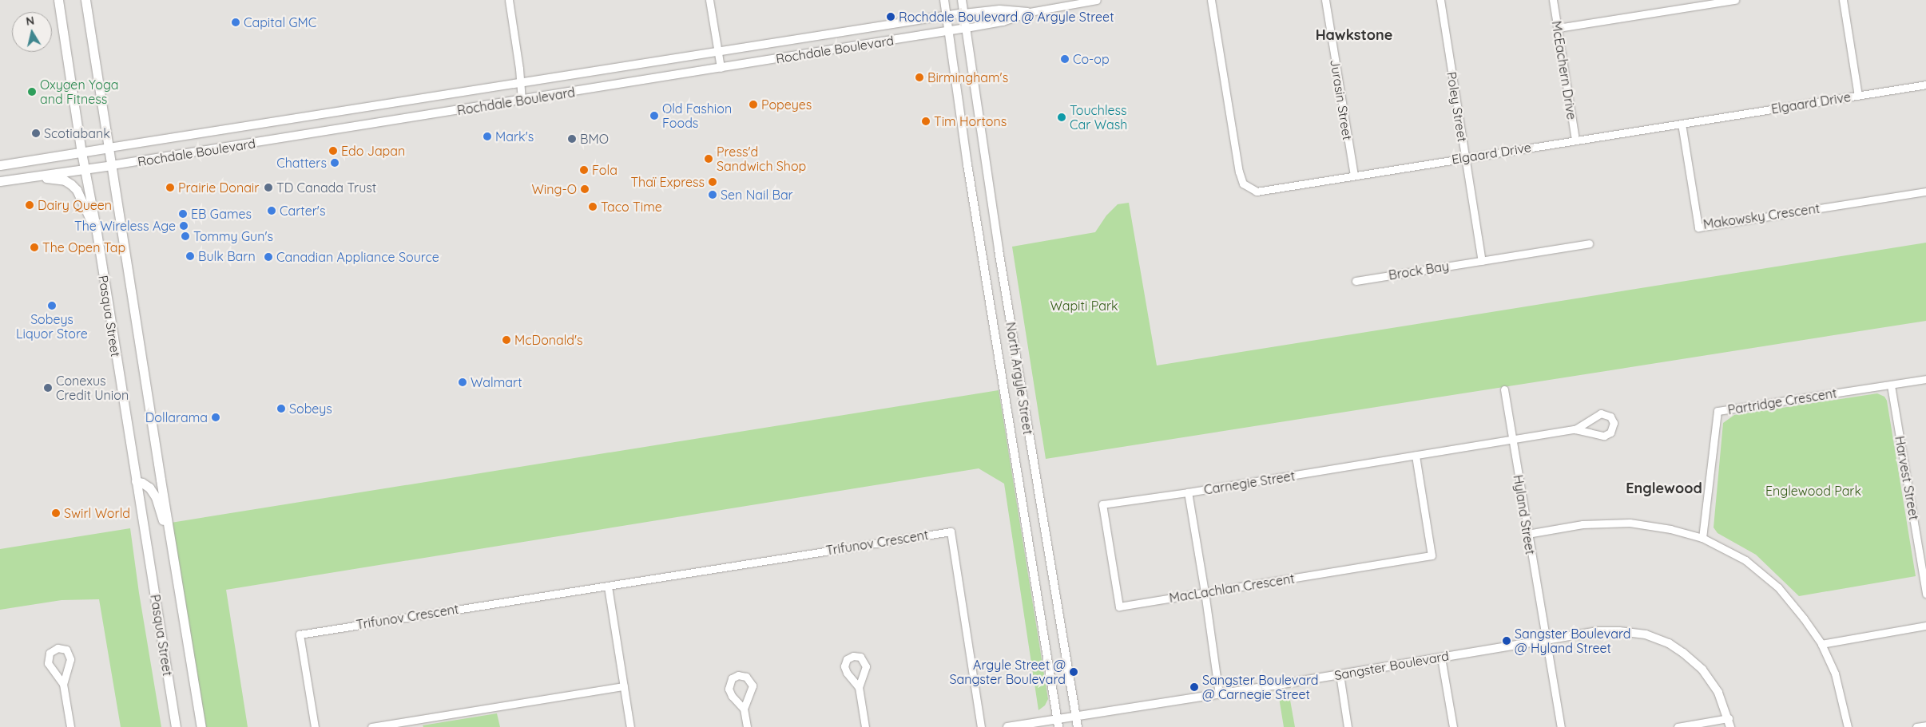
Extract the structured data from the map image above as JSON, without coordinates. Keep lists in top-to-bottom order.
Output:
{
  "streets": {
    "main road": ["Rochdale Boulevard", "Pasqua Street"],
    "street": [
      "McEachern Drive",
      "Jurasin Street",
      "Elgaard Drive",
      "Poley Street",
      "Makowsky Crescent",
      "Brock Bay",
      "North Argyle Street",
      "Partridge Crescent",
      "Harvest Street",
      "Carnegie Street",
      "Hyland Street",
      "Trifunov Crescent",
      "MacLachlan Crescent",
      "Sangster Boulevard"
    ]
  },
  "crossings": [
    ["Rochdale Boulevard", "Pasqua Street"],
    ["Rochdale Boulevard", "North Argyle Street"],
    ["McEachern Drive", "Elgaard Drive"],
    ["Jurasin Street", "Elgaard Drive"],
    ["Elgaard Drive", "Poley Street"],
    ["Elgaard Drive", "Makowsky Crescent"],
    ["Poley Street", "Brock Bay"],
    ["North Argyle Street", "Sangster Boulevard"],
    ["Partridge Crescent", "Harvest Street"],
    ["Carnegie Street", "Hyland Street"],
    ["Carnegie Street", "MacLachlan Crescent"],
    ["Carnegie Street", "Sangster Boulevard"],
    ["Hyland Street", "Sangster Boulevard"]
  ],
  "districts": ["Hawkstone", "Englewood"],
  "parks": ["Wapiti Park", "Englewood Park"],
  "places": [
    "Rochdale Boulevard @ Argyle Street",
    "Capital GMC",
    "Co-op",
    "Birmingham's",
    "Oxygen Yoga and Fitness",
    "Popeyes",
    "Old Fashion Foods",
    "Touchless Car Wash",
    "Tim Hortons",
    "Scotiabank",
    "Mark's",
    "BMO",
    "Edo Japan",
    "Press'd Sandwich Shop",
    "Chatters",
    "Fola",
    "Thaï Express",
    "Prairie Donair",
    "TD Canada Trust",
    "Wing-O",
    "Sen Nail Bar",
    "Dairy Queen",
    "Taco Time",
    "Carter's",
    "EB Games",
    "The Wireless Age",
    "Tommy Gun's",
    "The Open Tap",
    "Bulk Barn",
    "Canadian Appliance Source",
    "Sobeys Liquor Store",
    "McDonald's",
    "Walmart",
    "Conexus Credit Union",
    "Sobeys",
    "Dollarama",
    "Swirl World",
    "Sangster Boulevard @ Hyland Street",
    "Argyle Street @ Sangster Boulevard",
    "Sangster Boulevard @ Carnegie Street"
  ],
  "north": "top"
}
